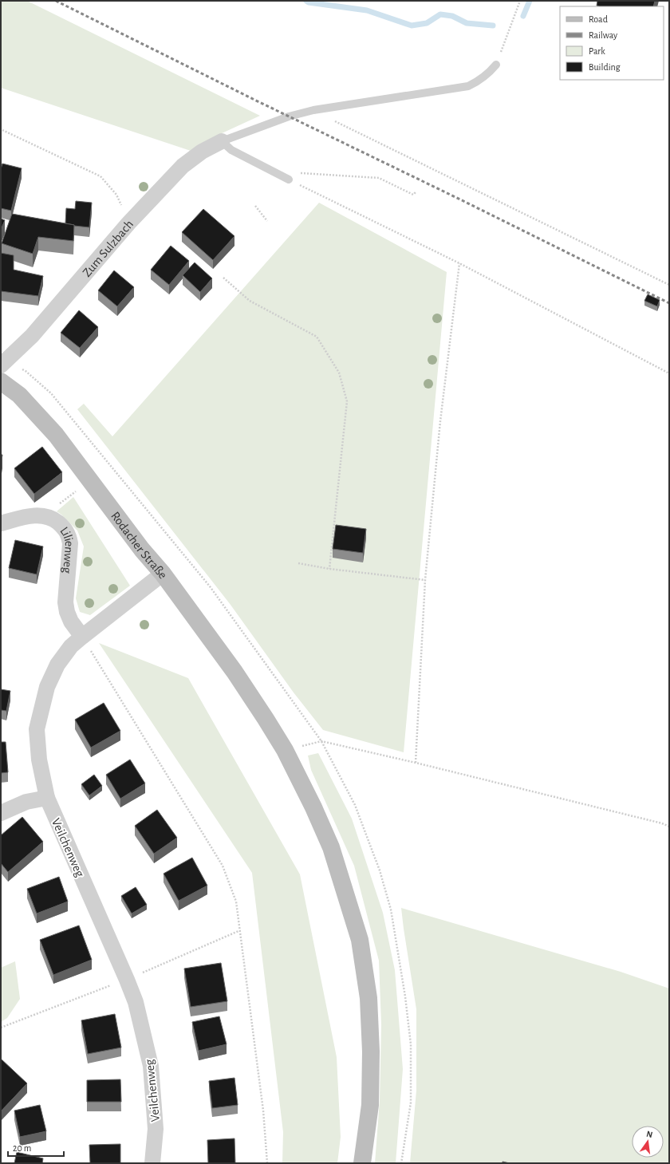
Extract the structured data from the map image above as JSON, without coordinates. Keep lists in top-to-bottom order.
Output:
{
  "streets": {
    "street": [
      "Zum Sulzbach",
      "Rodacher Straße",
      "Lilienweg",
      "Veilchenweg"
    ]
  },
  "crossings": [
    ["Rodacher Straße", "Veilchenweg"],
    ["Lilienweg", "Veilchenweg"]
  ],
  "legend": [
    "Road",
    "Railway",
    "Park",
    "Building"
  ],
  "scale_bar": "20 m",
  "north": "top"
}
